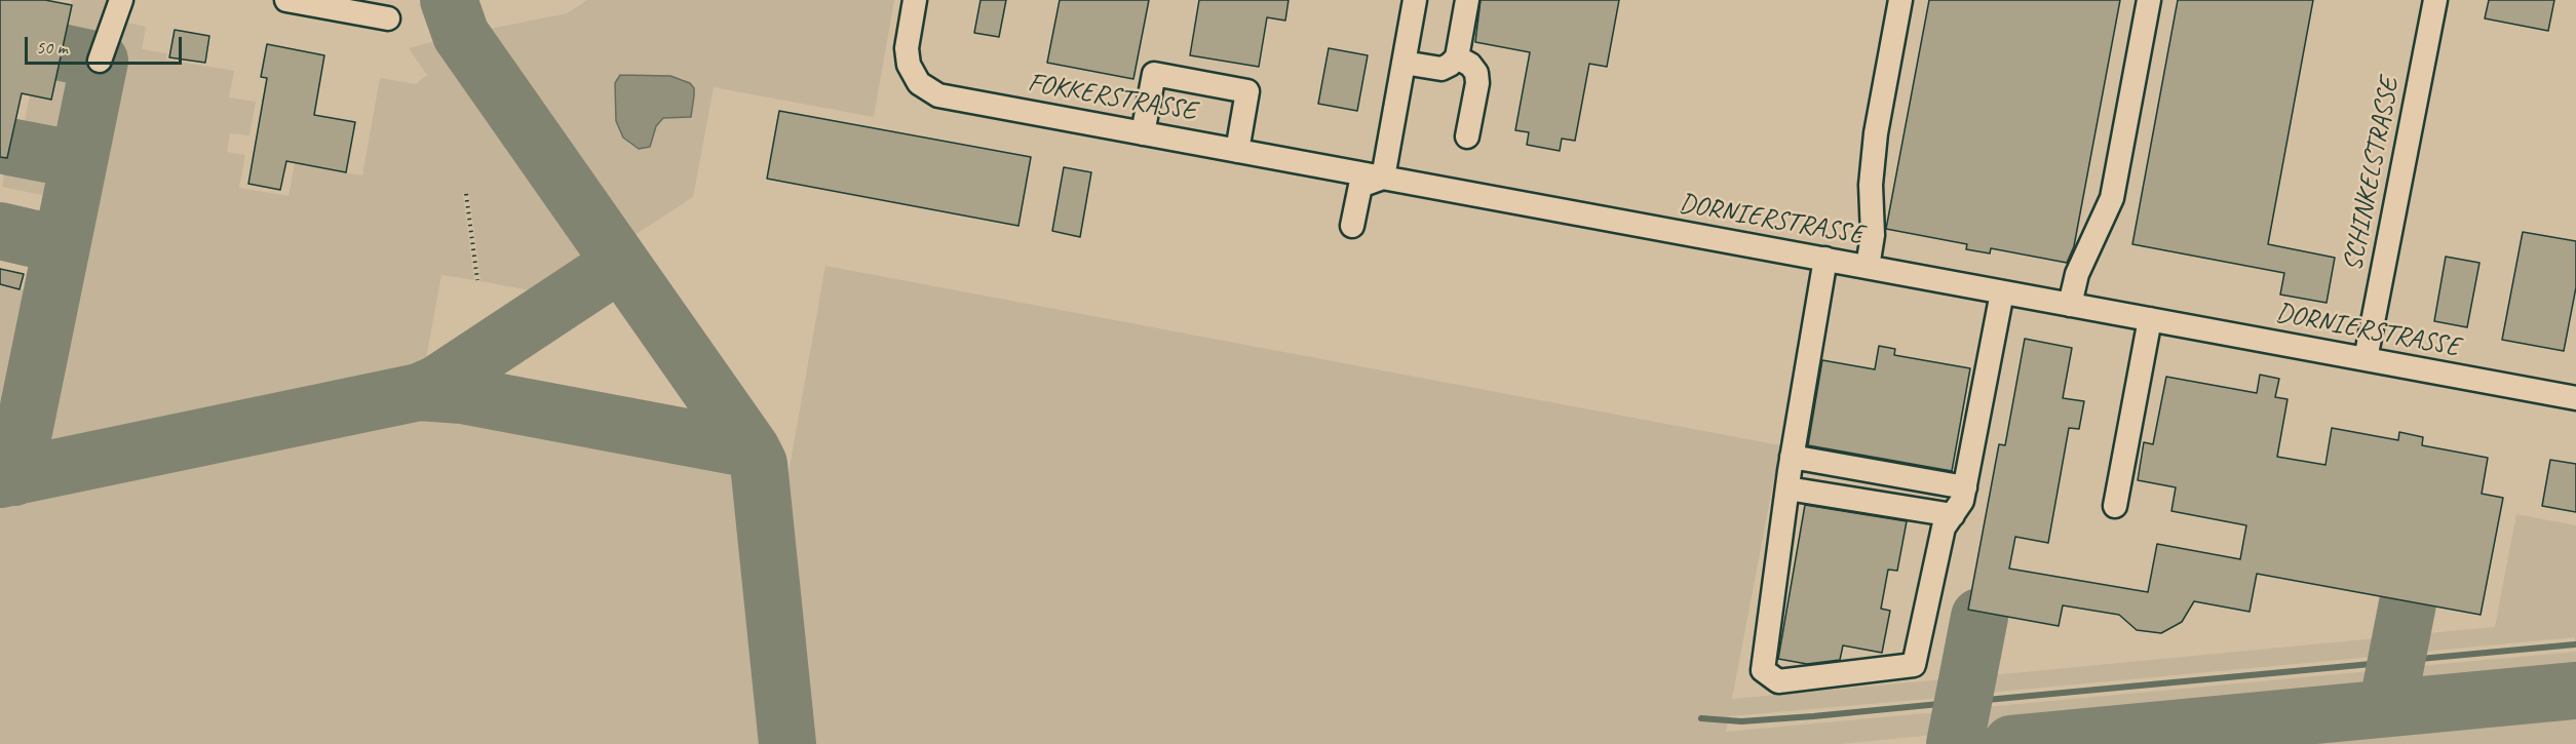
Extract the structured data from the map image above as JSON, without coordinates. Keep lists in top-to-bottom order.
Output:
{
  "streets": {
    "street": ["FOKKERSTRASSE", "SCHINKELSTRASSE", "DORNIERSTRASSE"]
  },
  "crossings": [
    ["FOKKERSTRASSE", "DORNIERSTRASSE"],
    ["SCHINKELSTRASSE", "DORNIERSTRASSE"]
  ],
  "scale_bar": "50 m"
}
